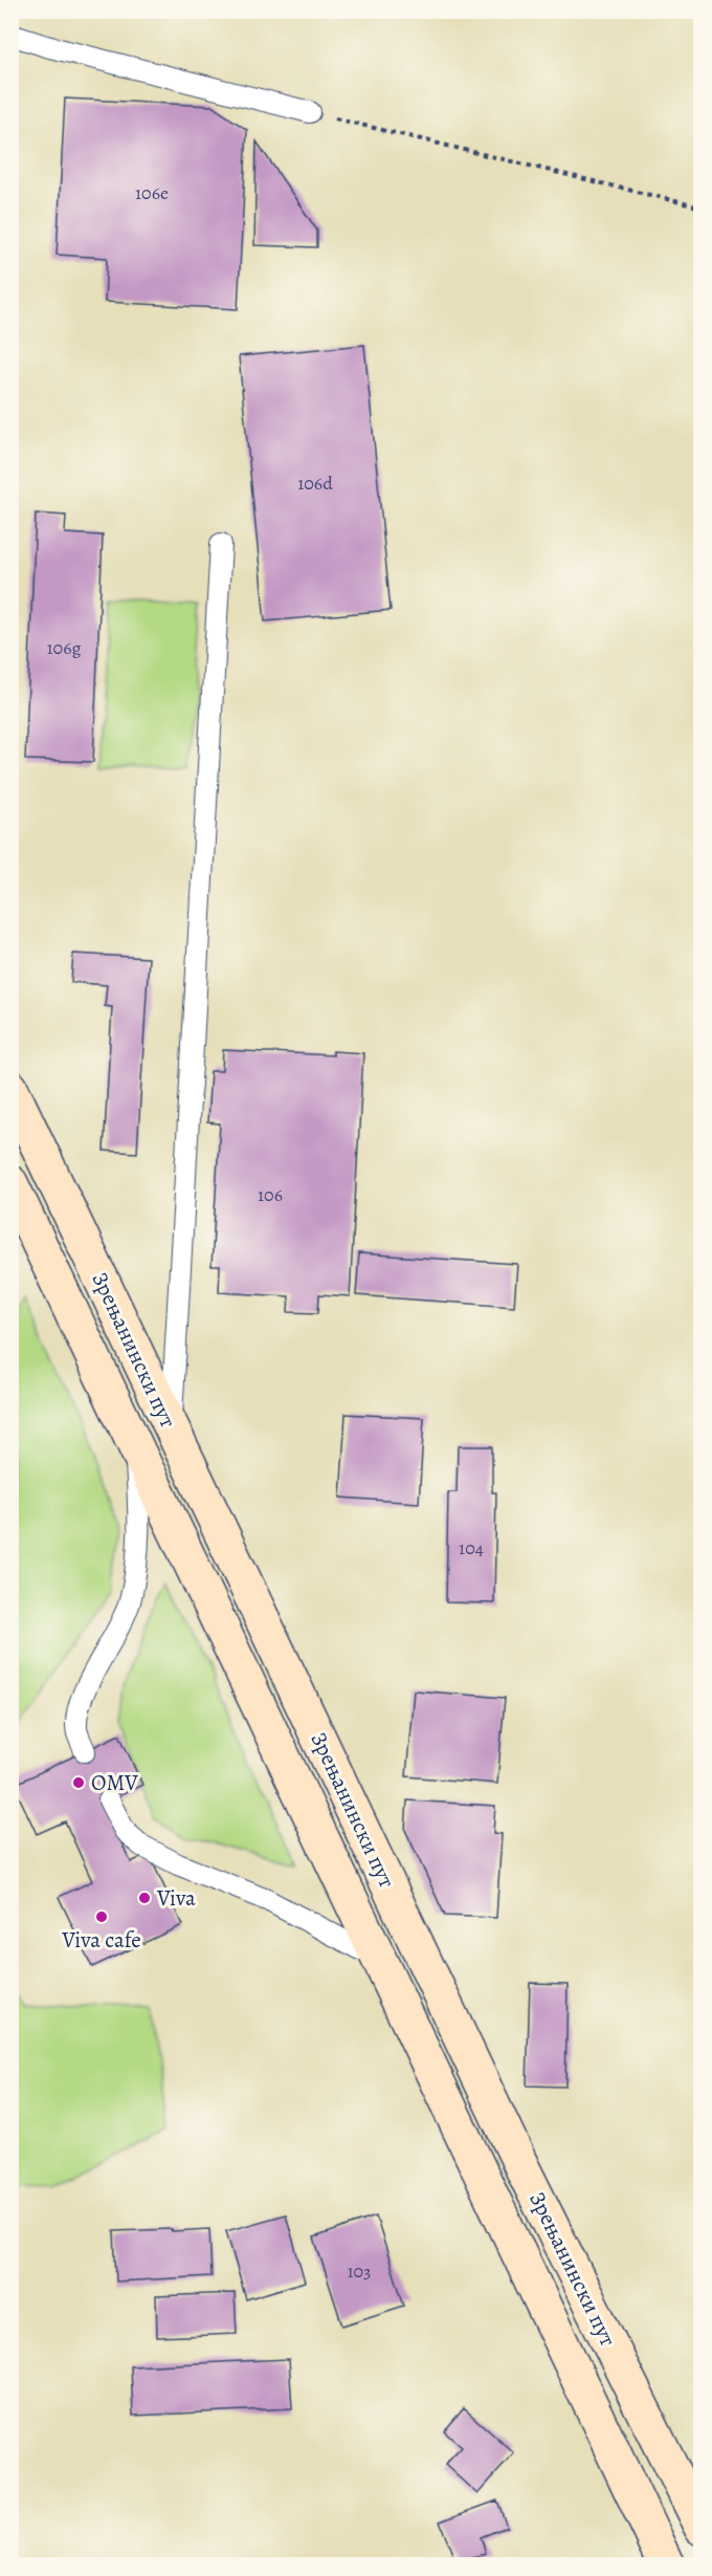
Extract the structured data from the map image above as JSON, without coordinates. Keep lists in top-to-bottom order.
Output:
{
  "streets": {
    "main road": ["Зрењанински пут"]
  },
  "places": ["OMV", "Viva", "Viva cafe"],
  "house_numbers": [
    "106e",
    "106d",
    "106g",
    "106",
    "104",
    "103"
  ]
}
